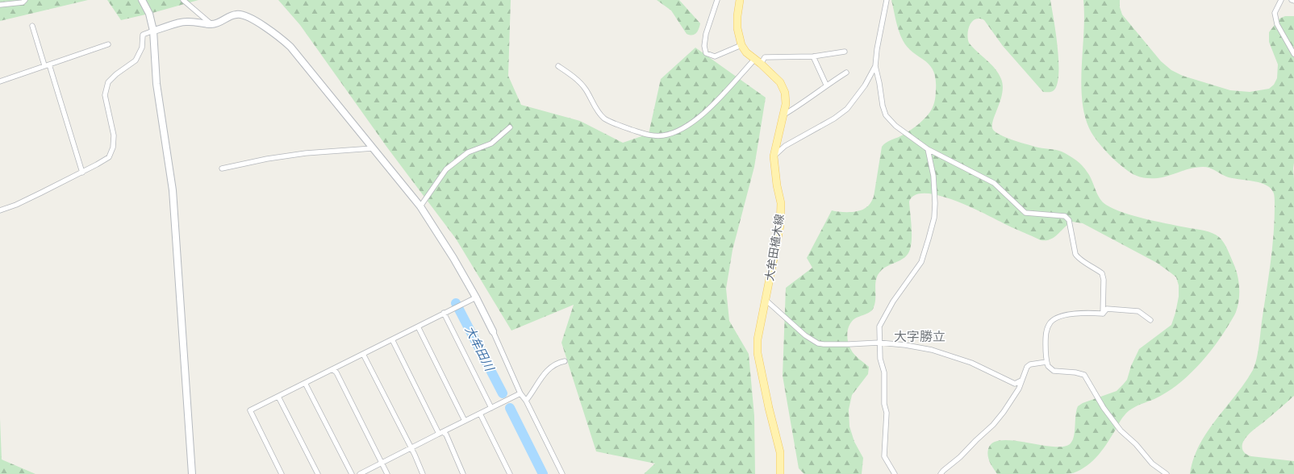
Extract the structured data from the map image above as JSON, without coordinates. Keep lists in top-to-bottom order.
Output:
{
  "streets": {
    "main road": ["大牟田植木線"]
  },
  "districts": ["大字勝立"],
  "water": ["大牟田川"]
}
